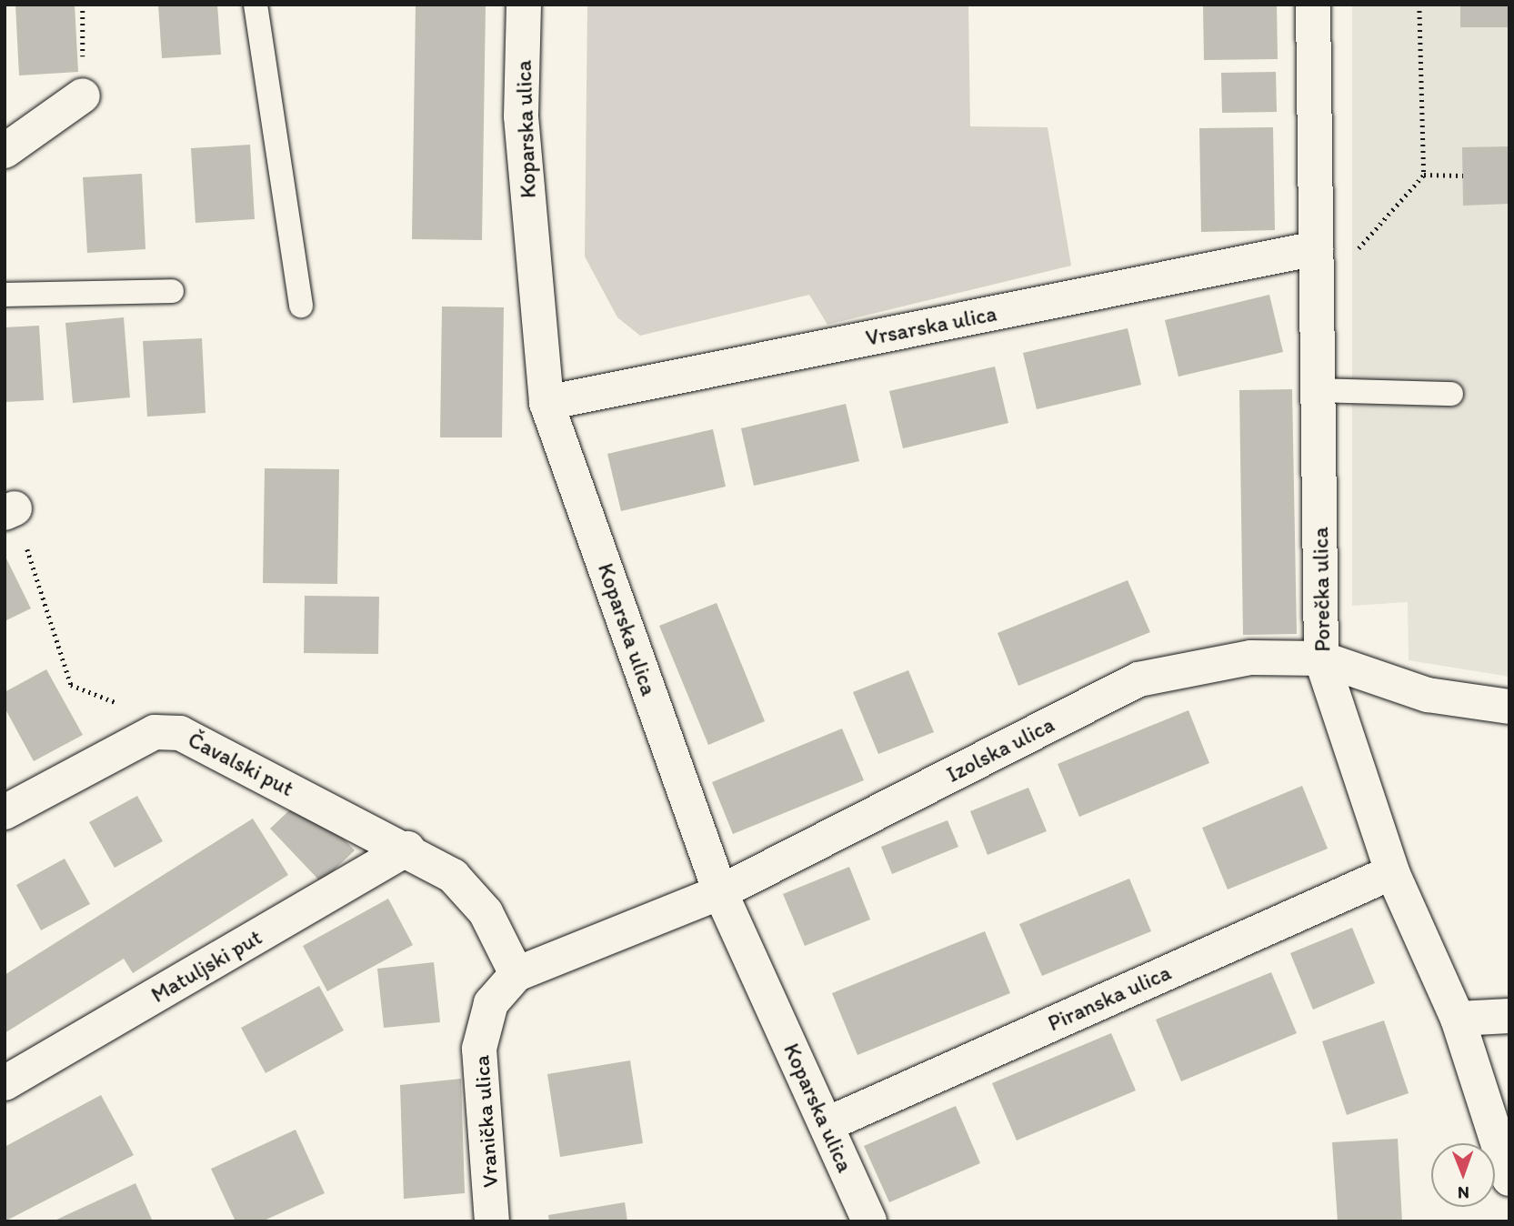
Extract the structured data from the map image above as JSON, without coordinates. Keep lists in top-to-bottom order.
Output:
{
  "streets": {
    "street": [
      "Koparska ulica",
      "Vrsarska ulica",
      "Porečka ulica",
      "Izolska ulica",
      "Čavalski put",
      "Matuljski put",
      "Piranska ulica",
      "Vranička ulica"
    ]
  },
  "crossings": [
    ["Koparska ulica", "Vrsarska ulica"],
    ["Koparska ulica", "Izolska ulica"],
    ["Koparska ulica", "Piranska ulica"],
    ["Vrsarska ulica", "Porečka ulica"],
    ["Porečka ulica", "Izolska ulica"],
    ["Porečka ulica", "Piranska ulica"],
    ["Izolska ulica", "Vranička ulica"],
    ["Čavalski put", "Matuljski put"]
  ],
  "north": "bottom"
}
